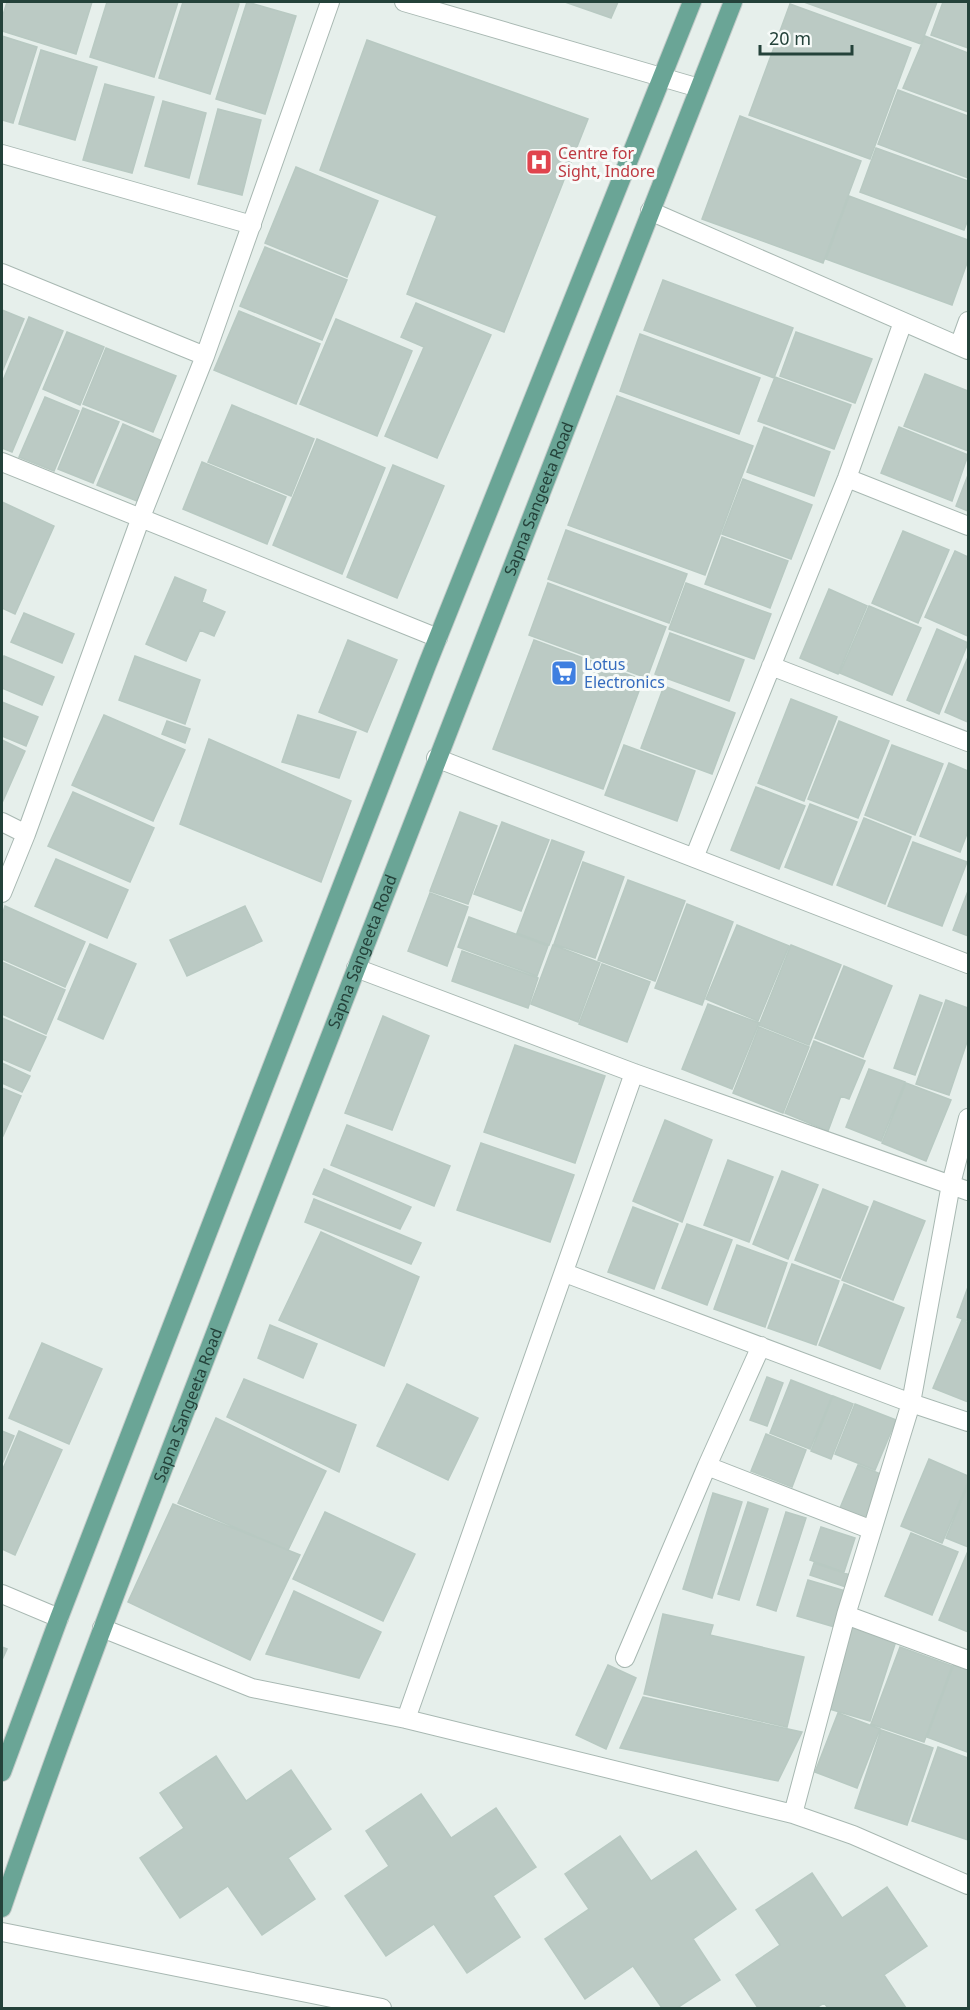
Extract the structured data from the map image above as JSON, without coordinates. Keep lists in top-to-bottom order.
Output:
{
  "streets": {
    "main road": ["Sapna Sangeeta Road"]
  },
  "places": {
    "hospital": ["Centre for Sight, Indore"],
    "supermarket": ["Lotus Electronics"]
  },
  "scale_bar": "20 m"
}
